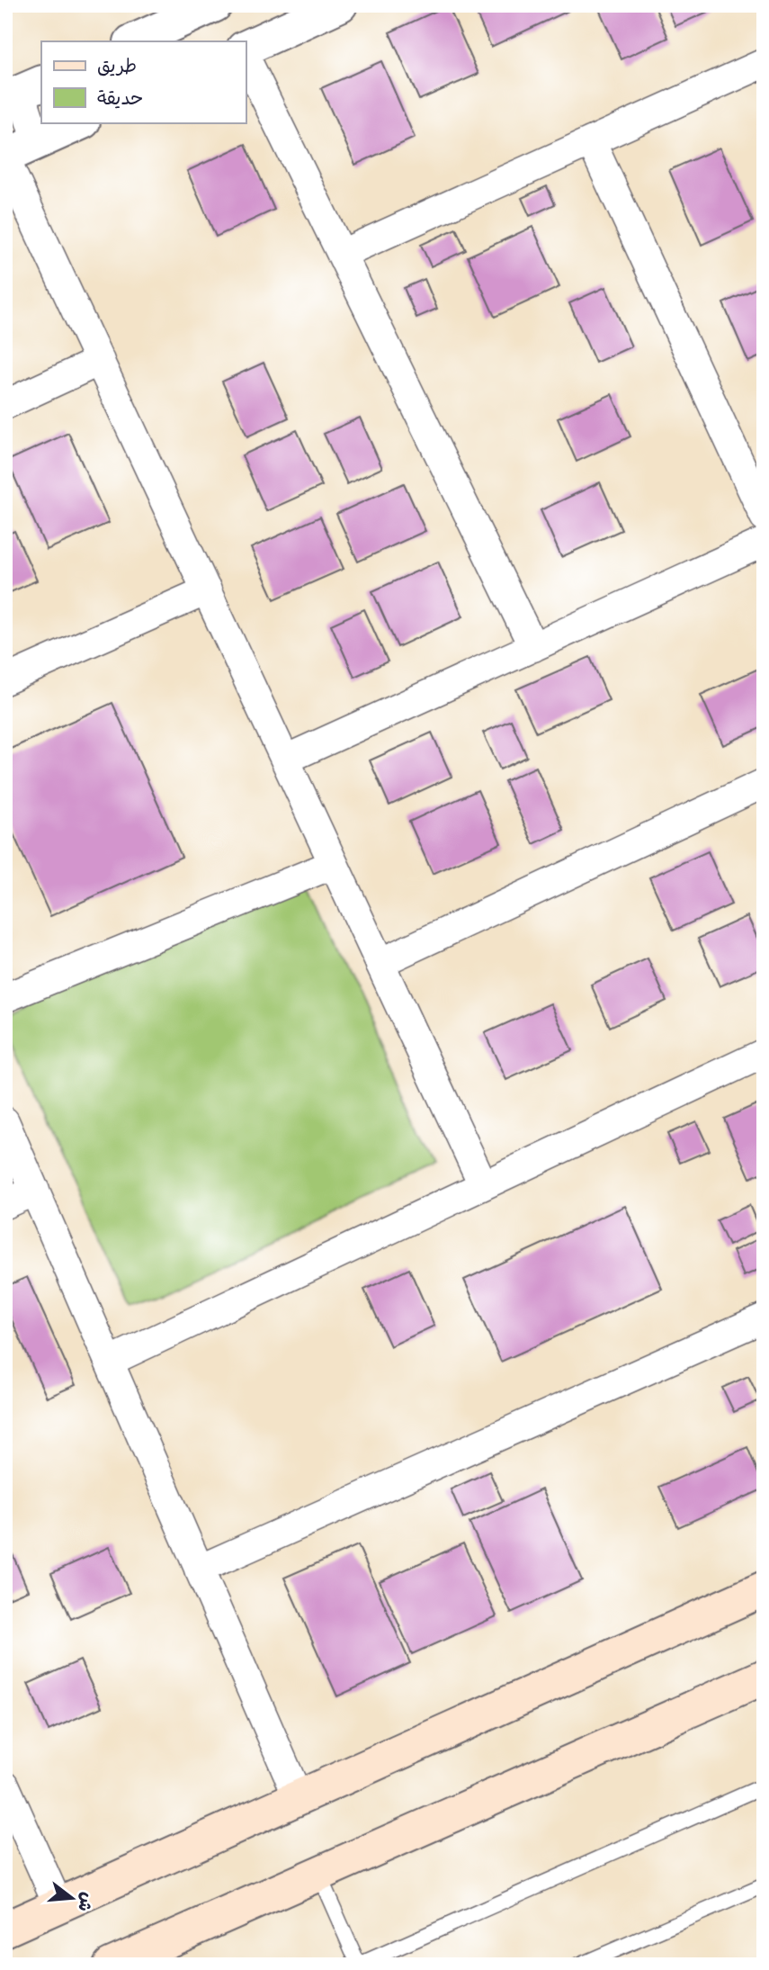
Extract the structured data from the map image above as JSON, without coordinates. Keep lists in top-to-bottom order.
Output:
{
  "legend": ["طريق", "حديقة"],
  "north": "right"
}
